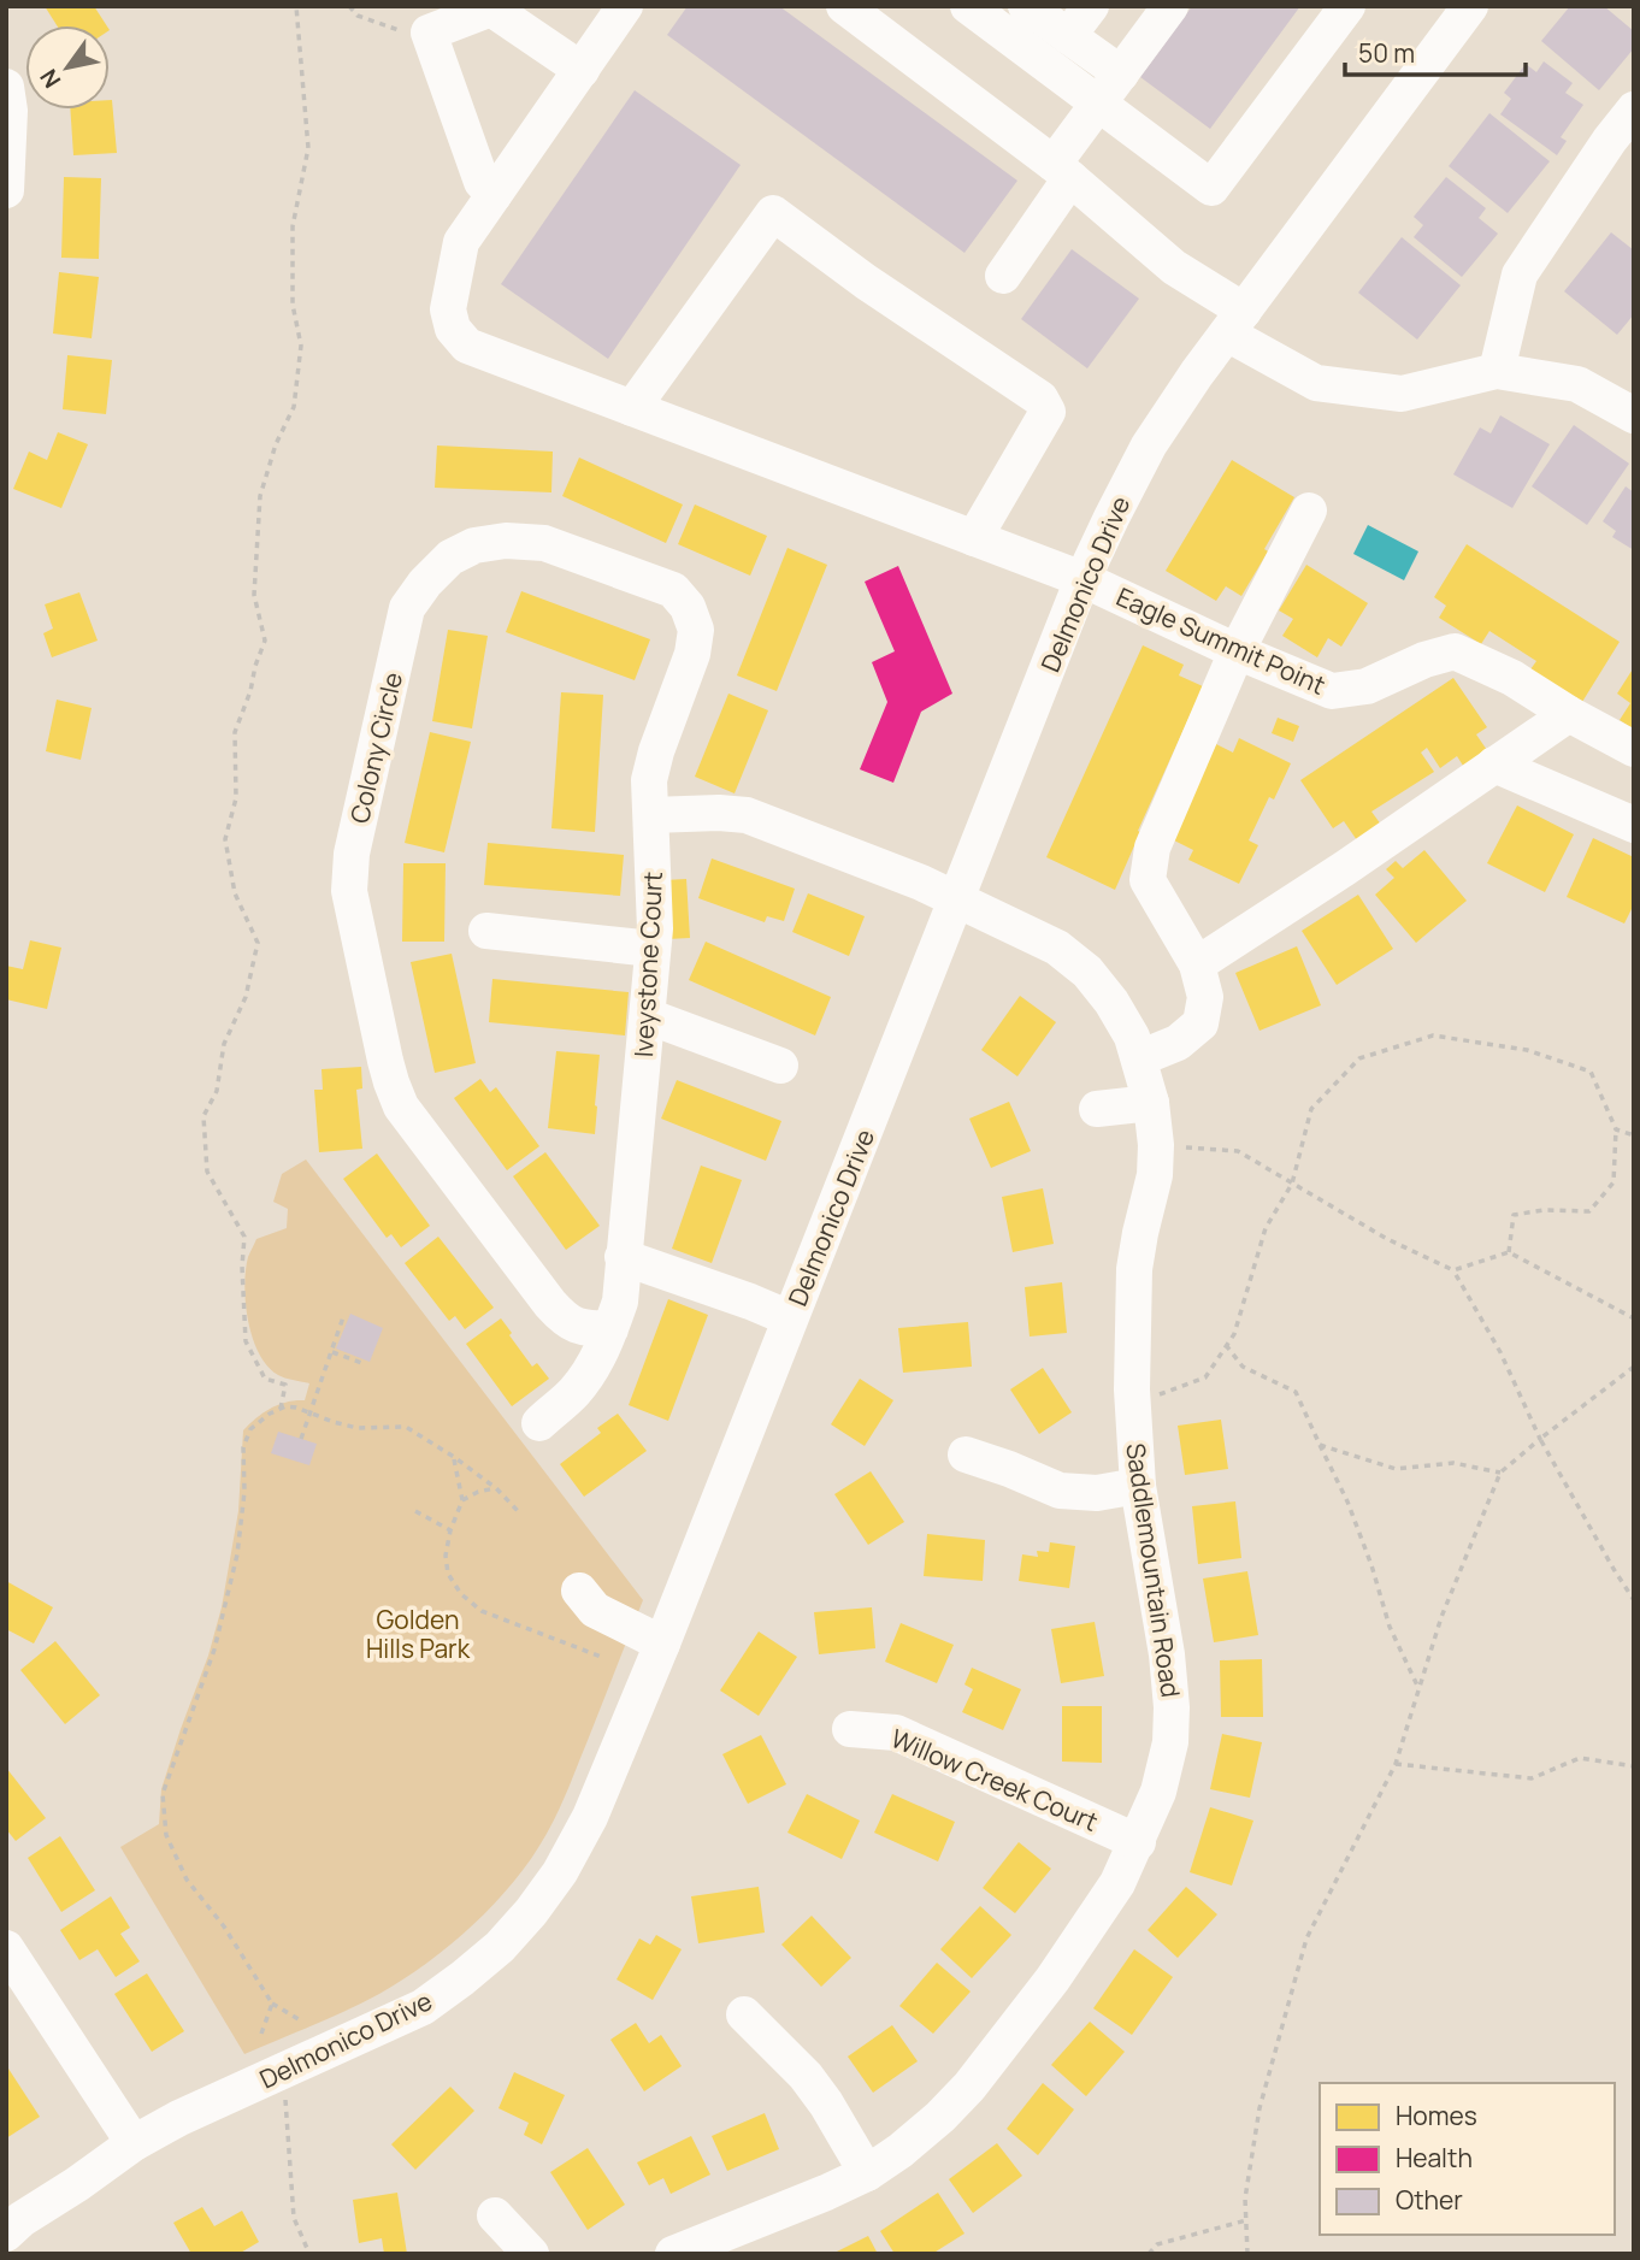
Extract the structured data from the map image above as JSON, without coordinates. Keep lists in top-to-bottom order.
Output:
{
  "streets": {
    "street": [
      "Delmonico Drive",
      "Eagle Summit Point",
      "Colony Circle",
      "Iveystone Court",
      "Saddlemountain Road",
      "Willow Creek Court"
    ]
  },
  "crossings": [
    ["Delmonico Drive", "Eagle Summit Point"],
    ["Delmonico Drive", "Saddlemountain Road"],
    ["Colony Circle", "Iveystone Court"],
    ["Saddlemountain Road", "Willow Creek Court"]
  ],
  "parks": ["Golden Hills Park"],
  "legend": ["Homes", "Health", "Other"],
  "scale_bar": "50 m",
  "north": "bottom left"
}
